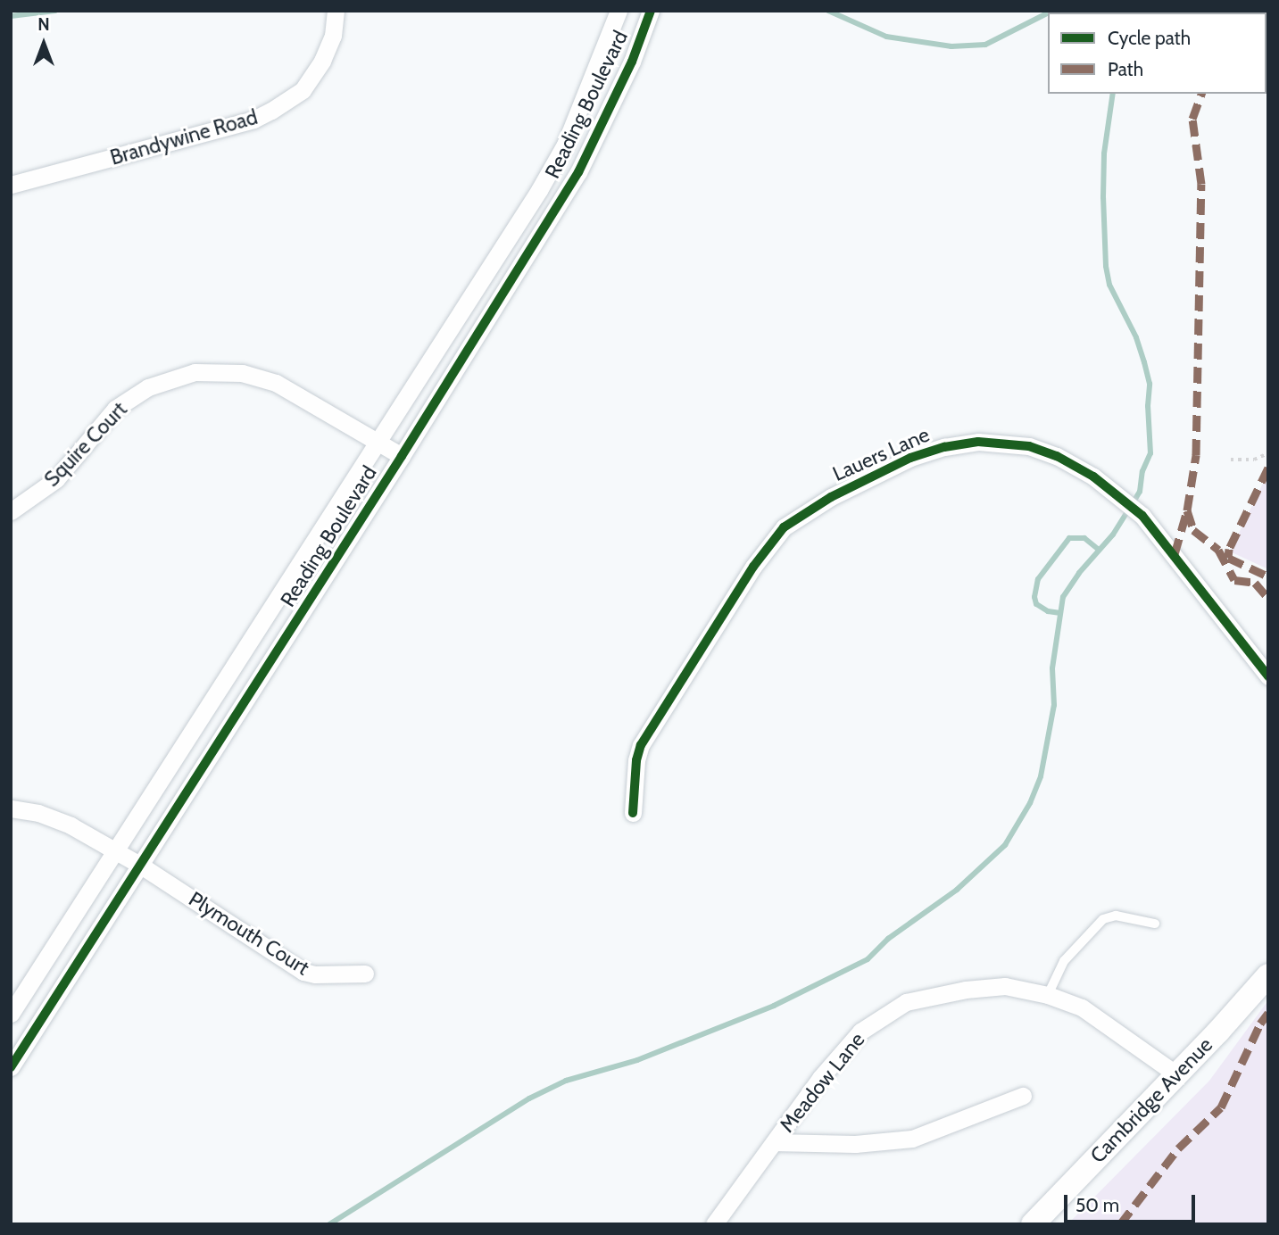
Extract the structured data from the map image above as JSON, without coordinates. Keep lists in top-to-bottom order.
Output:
{
  "streets": {
    "street": [
      "Reading Boulevard",
      "Brandywine Road",
      "Squire Court",
      "Lauers Lane",
      "Plymouth Court",
      "Meadow Lane",
      "Cambridge Avenue"
    ]
  },
  "crossings": [
    ["Reading Boulevard", "Squire Court"],
    ["Reading Boulevard", "Plymouth Court"],
    ["Meadow Lane", "Cambridge Avenue"]
  ],
  "legend": ["Cycle path", "Path"],
  "scale_bar": "50 m",
  "north": "top"
}
